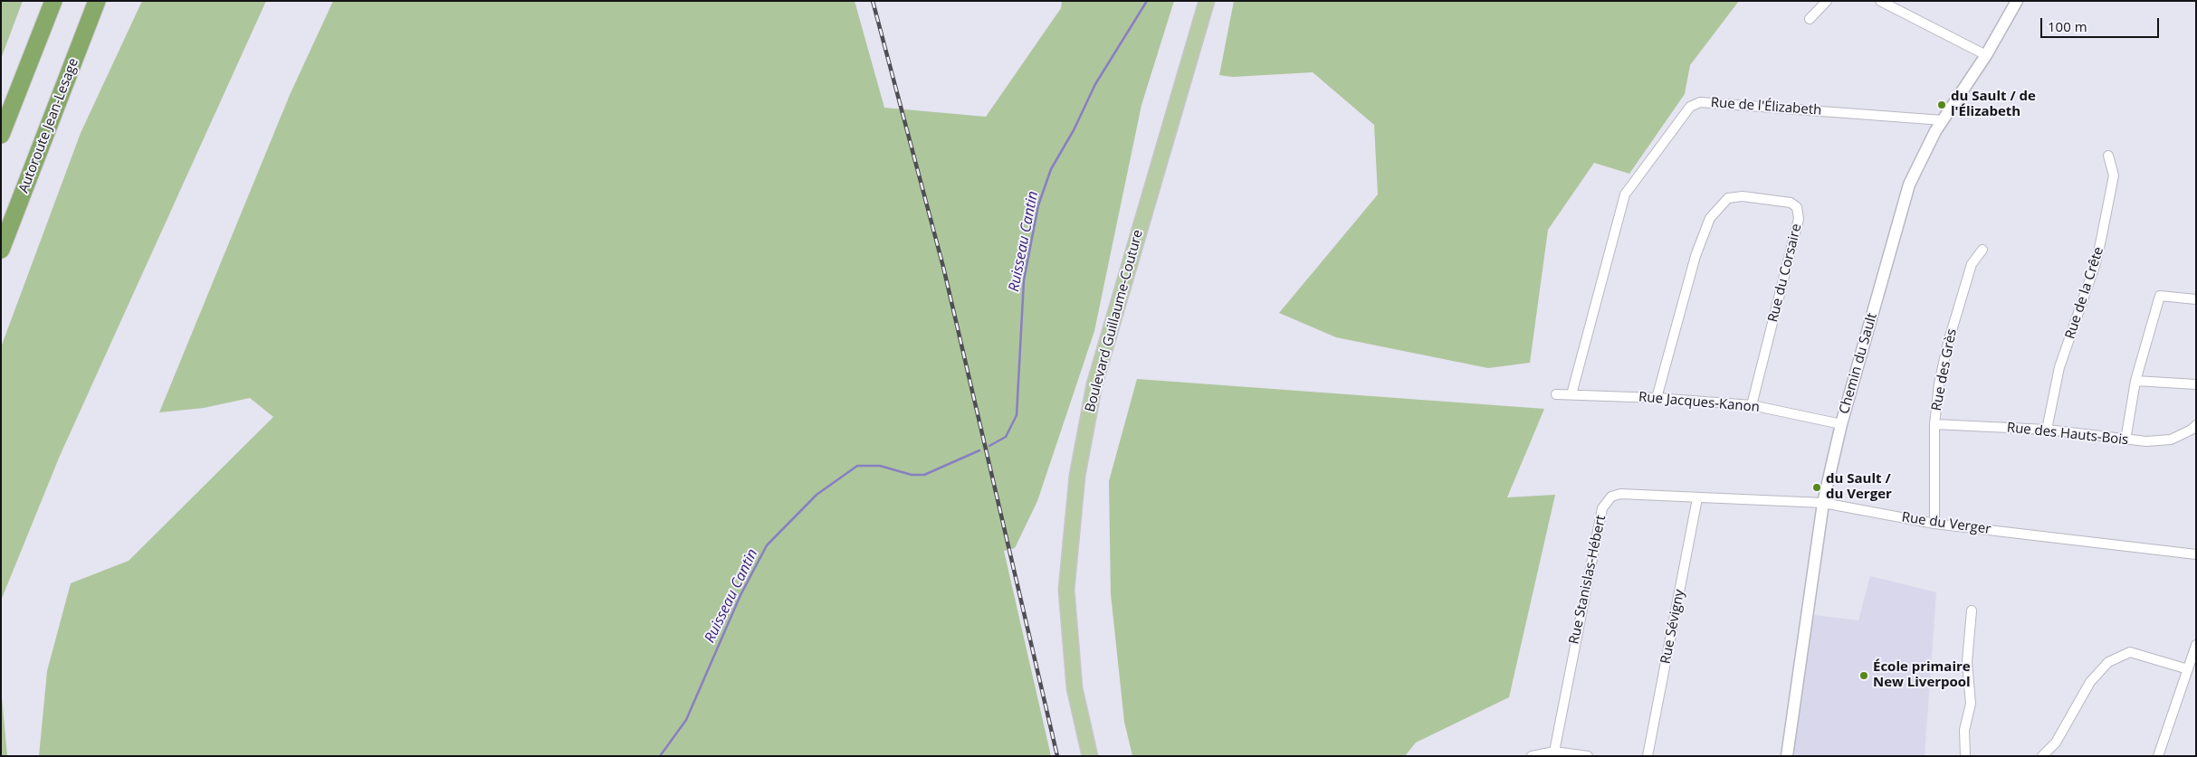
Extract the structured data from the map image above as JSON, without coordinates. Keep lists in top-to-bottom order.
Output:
{
  "streets": {
    "highway": ["Autoroute Jean-Lesage"],
    "main road": ["Boulevard Guillaume-Couture"],
    "street": [
      "Rue de l'Élizabeth",
      "Rue du Corsaire",
      "Rue de la Crête",
      "Chemin du Sault",
      "Rue des Grès",
      "Rue Jacques-Kanon",
      "Rue des Hauts-Bois",
      "Rue du Verger",
      "Rue Stanislas-Hébert",
      "Rue Sévigny"
    ]
  },
  "crossings": [
    ["Rue de l'Élizabeth", "Chemin du Sault"],
    ["Rue de l'Élizabeth", "Rue Jacques-Kanon"],
    ["Rue du Corsaire", "Rue Jacques-Kanon"],
    ["Rue de la Crête", "Rue des Hauts-Bois"],
    ["Chemin du Sault", "Rue Jacques-Kanon"],
    ["Chemin du Sault", "Rue du Verger"],
    ["Rue des Grès", "Rue des Hauts-Bois"],
    ["Rue des Grès", "Rue du Verger"],
    ["Rue du Verger", "Rue Stanislas-Hébert"],
    ["Rue du Verger", "Rue Sévigny"],
    ["Rue Stanislas-Hébert", "Rue Sévigny"]
  ],
  "water": ["Ruisseau Cantin"],
  "places": ["du Sault / de l'Élizabeth", "du Sault / du Verger", "École primaire New Liverpool"],
  "scale_bar": "100 m"
}
